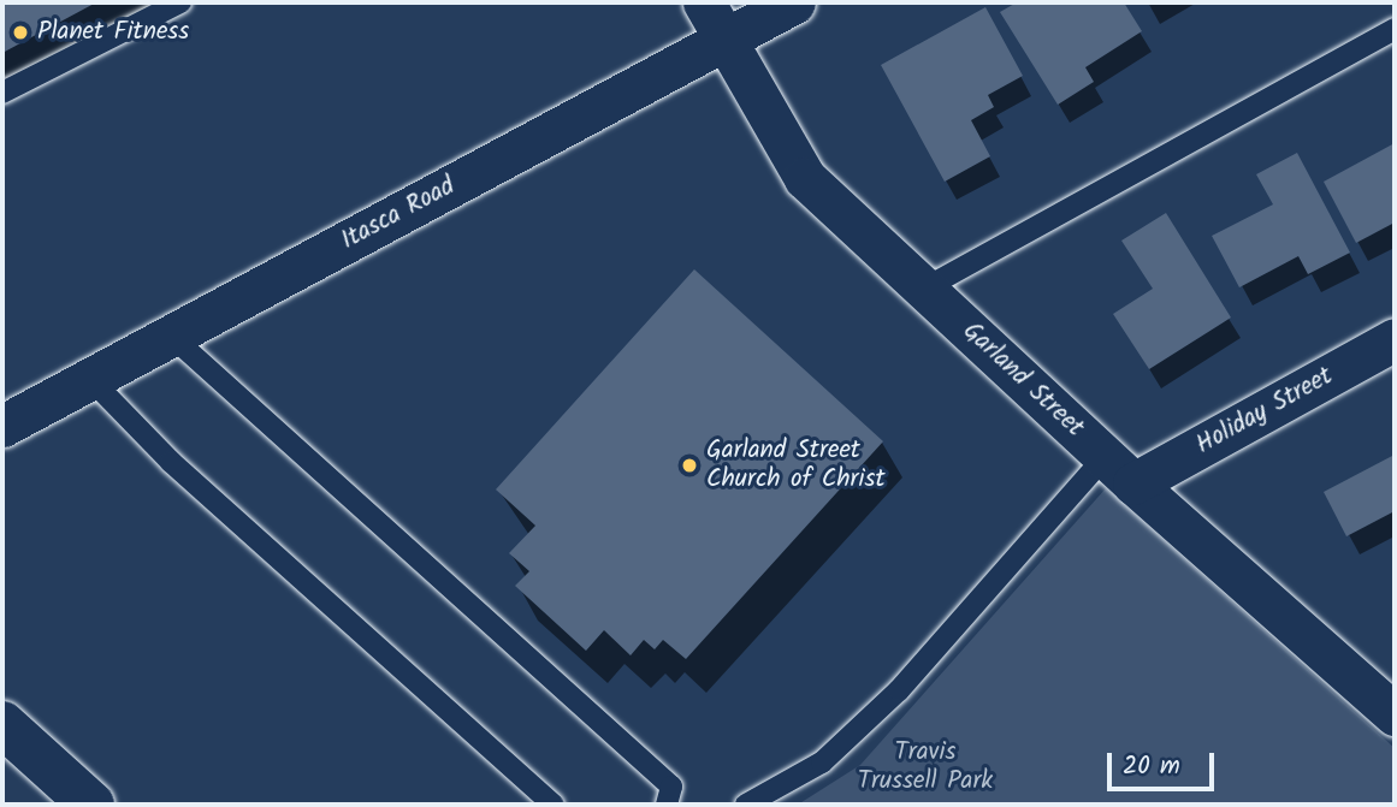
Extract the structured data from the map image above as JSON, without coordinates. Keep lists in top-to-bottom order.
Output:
{
  "streets": {
    "street": ["Itasca Road", "Garland Street", "Holiday Street"]
  },
  "crossings": [
    ["Itasca Road", "Garland Street"],
    ["Garland Street", "Holiday Street"]
  ],
  "parks": ["Travis Trussell Park"],
  "places": ["Planet Fitness", "Garland Street Church of Christ"],
  "scale_bar": "20 m"
}
